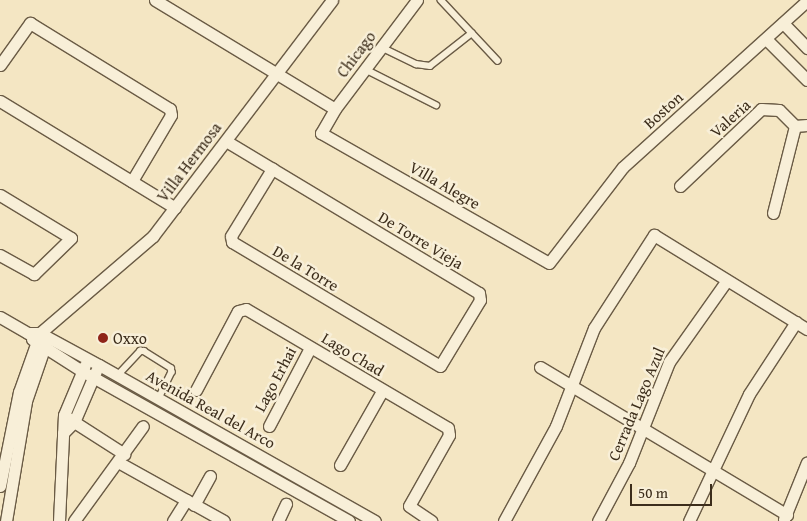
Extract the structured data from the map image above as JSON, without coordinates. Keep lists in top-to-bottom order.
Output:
{
  "streets": {
    "street": [
      "Chicago",
      "Boston",
      "Valeria",
      "Villa Hermosa",
      "Villa Alegre",
      "De Torre Vieja",
      "De la Torre",
      "Lago Chad",
      "Lago Erhai",
      "Cerrada Lago Azul",
      "Avenida Real del Arco"
    ]
  },
  "crossings": [
    ["Chicago", "Villa Alegre"],
    ["Boston", "Villa Alegre"],
    ["Villa Hermosa", "De Torre Vieja"],
    ["Villa Hermosa", "Avenida Real del Arco"],
    ["De Torre Vieja", "De la Torre"],
    ["Lago Chad", "Lago Erhai"]
  ],
  "places": ["Oxxo"],
  "scale_bar": "50 m"
}
